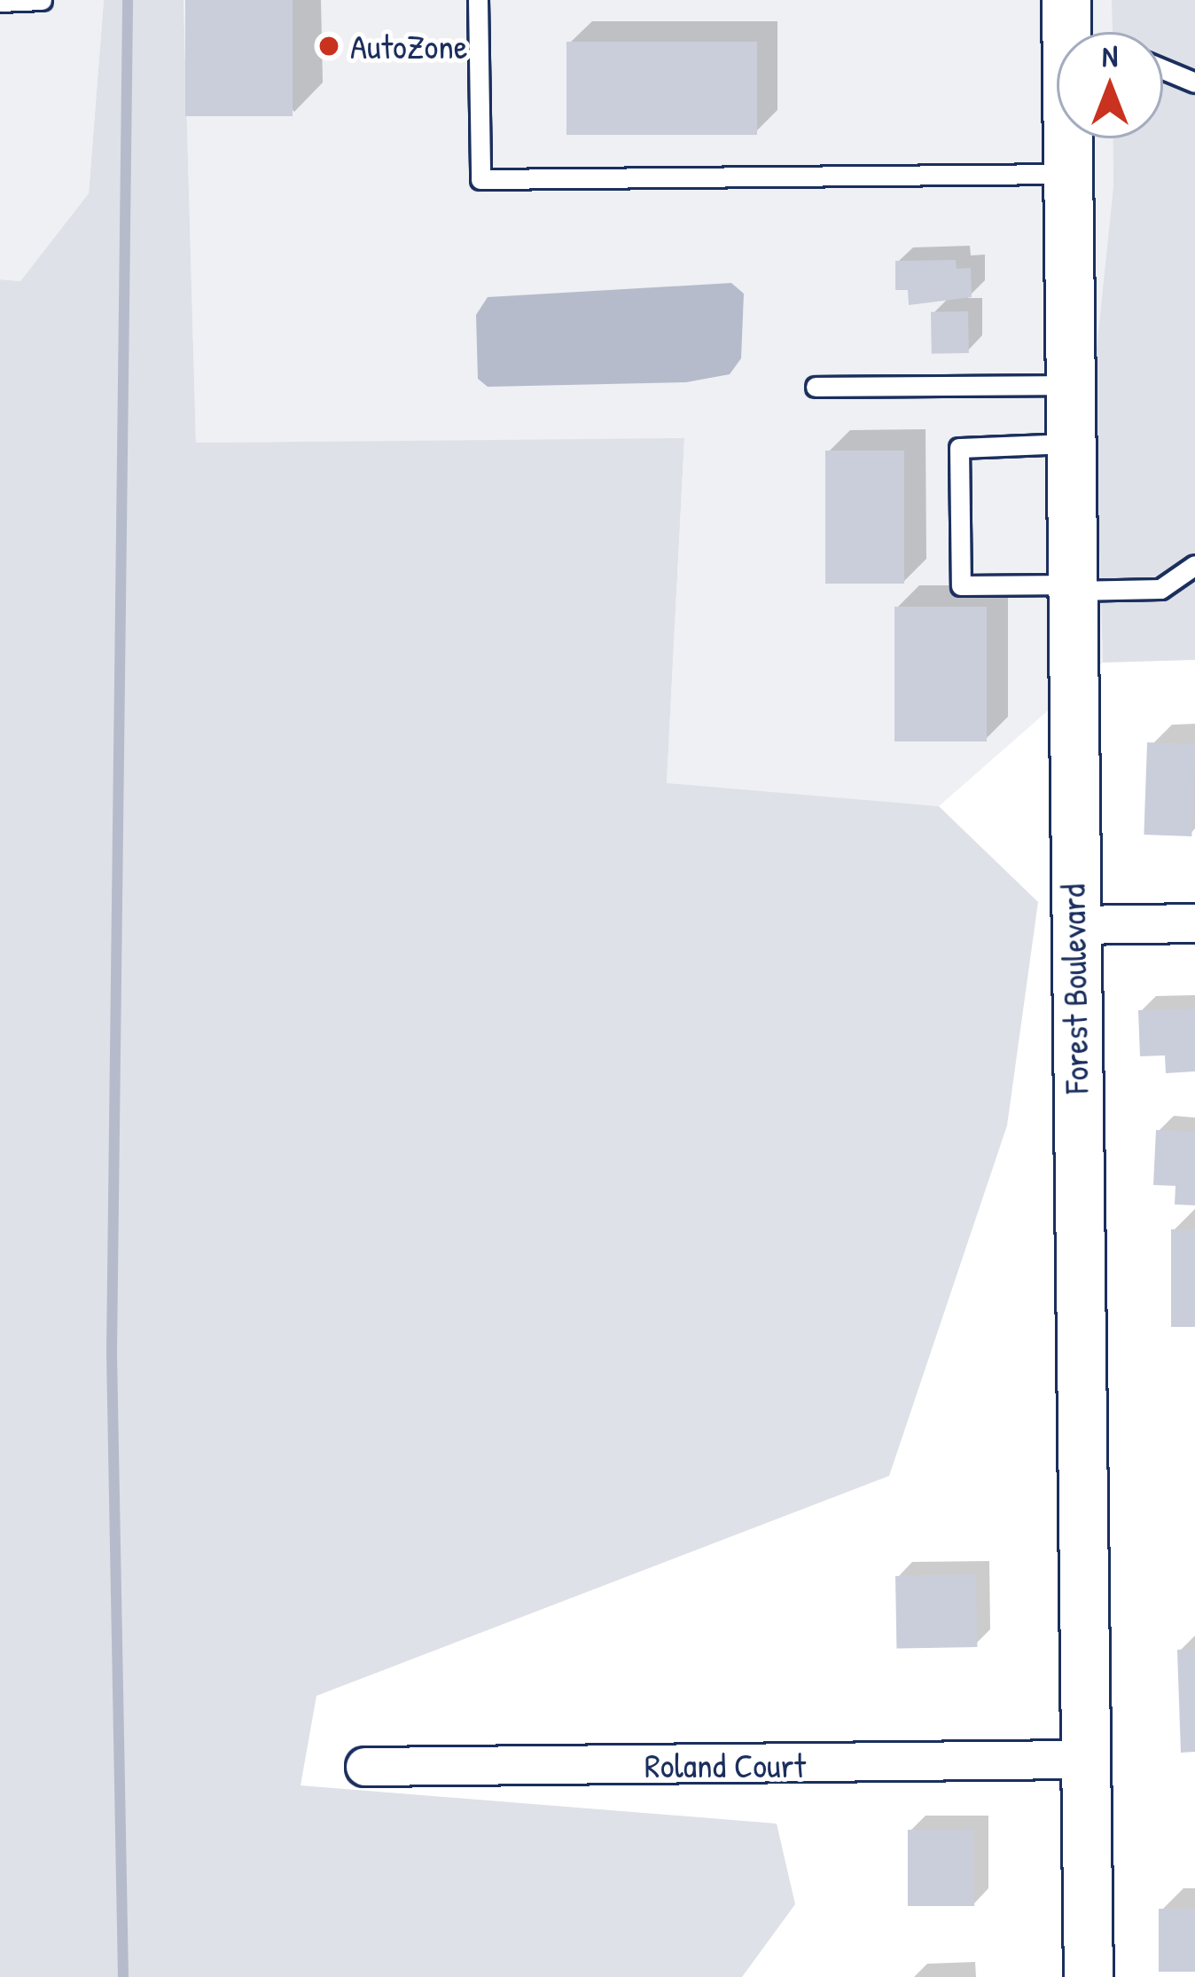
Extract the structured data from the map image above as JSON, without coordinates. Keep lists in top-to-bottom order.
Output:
{
  "streets": {
    "street": ["Forest Boulevard", "Roland Court"]
  },
  "crossings": [
    ["Forest Boulevard", "Roland Court"]
  ],
  "places": ["AutoZone"],
  "north": "top"
}
